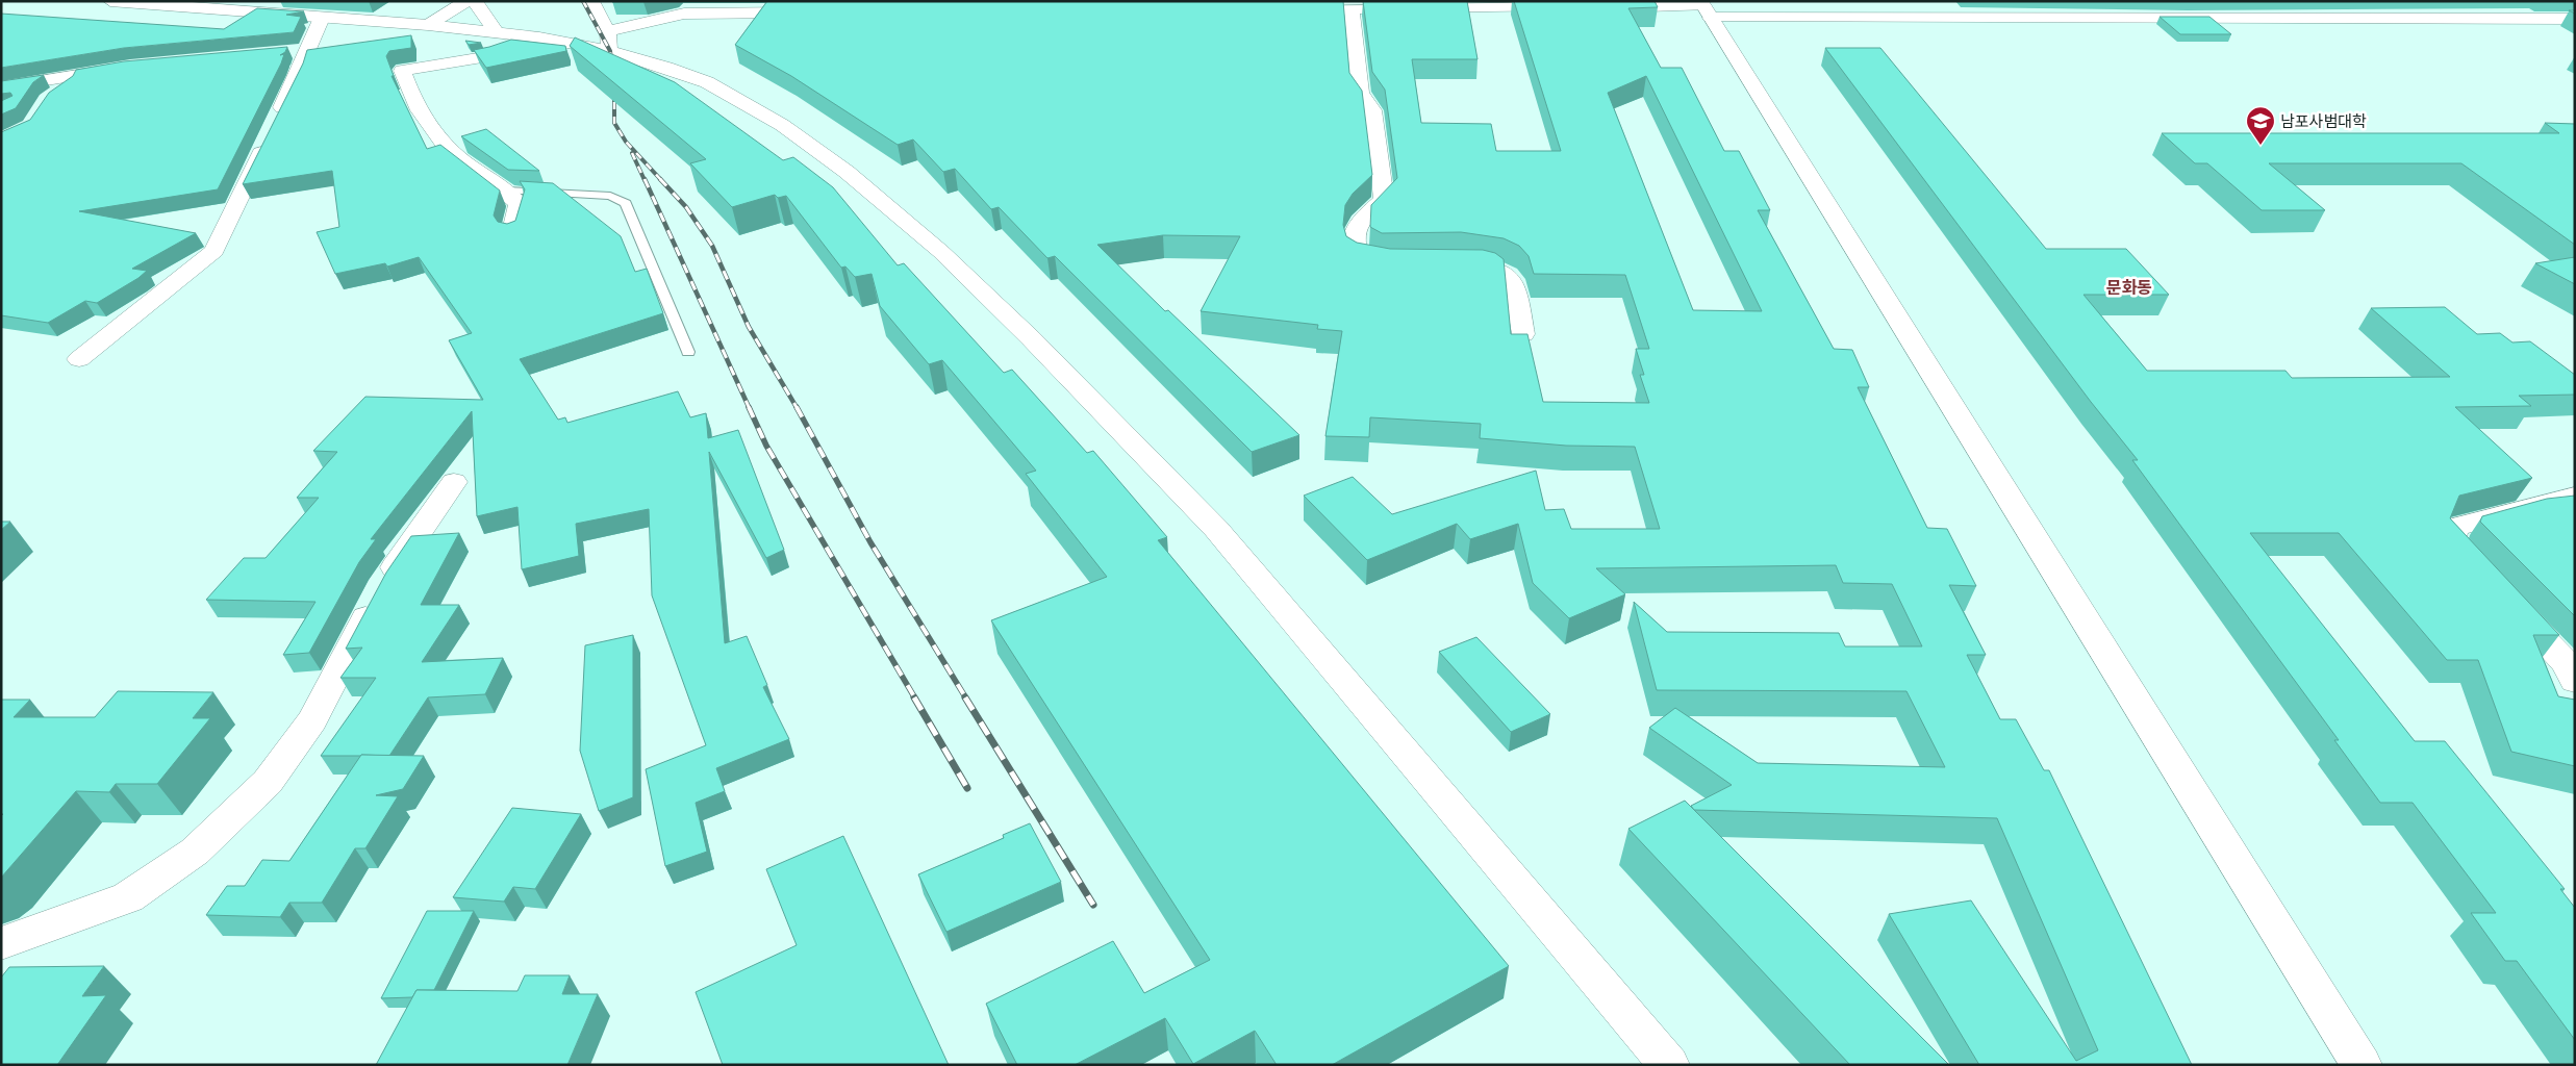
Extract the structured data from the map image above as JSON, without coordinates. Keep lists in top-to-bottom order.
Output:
{
  "districts": ["문화동"],
  "places": {
    "school or university": ["남포사범대학"]
  }
}
